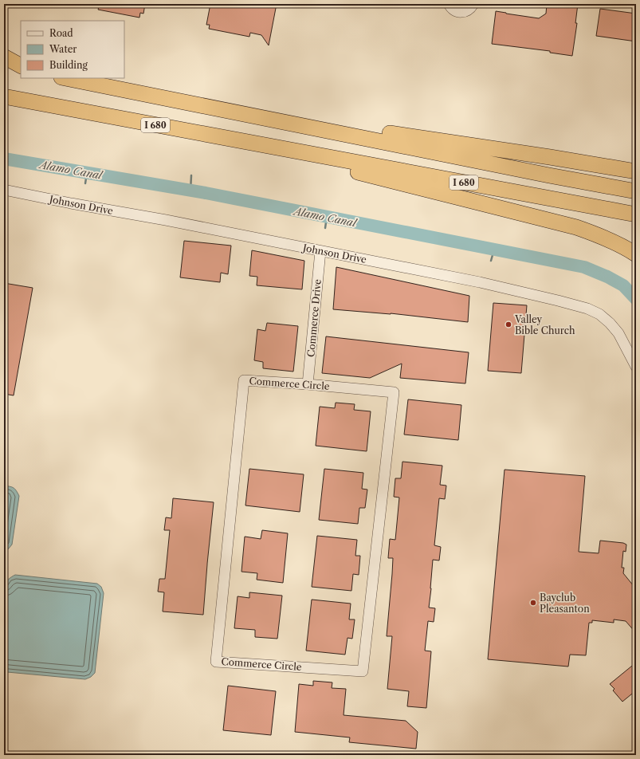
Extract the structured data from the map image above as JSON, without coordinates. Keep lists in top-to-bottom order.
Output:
{
  "streets": {
    "highway": ["I 680"],
    "street": ["Johnson Drive", "Commerce Drive", "Commerce Circle"]
  },
  "crossings": [
    ["Johnson Drive", "Commerce Drive"],
    ["Commerce Drive", "Commerce Circle"]
  ],
  "water": ["Alamo Canal"],
  "places": ["Valley Bible Church", "Bayclub Pleasanton"],
  "legend": ["Road", "Water", "Building"]
}
